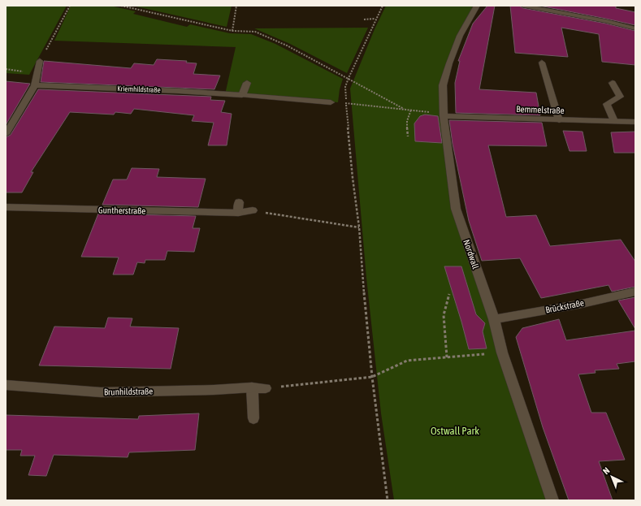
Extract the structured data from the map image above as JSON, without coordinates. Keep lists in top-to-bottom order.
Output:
{
  "streets": {
    "street": [
      "Kriemhildstraße",
      "Bemmelstraße",
      "Guntherstraße",
      "Nordwall",
      "Brückstraße",
      "Brunhildstraße"
    ]
  },
  "crossings": [
    ["Bemmelstraße", "Nordwall"],
    ["Nordwall", "Brückstraße"]
  ],
  "parks": ["Ostwall Park"],
  "north": "top left"
}
